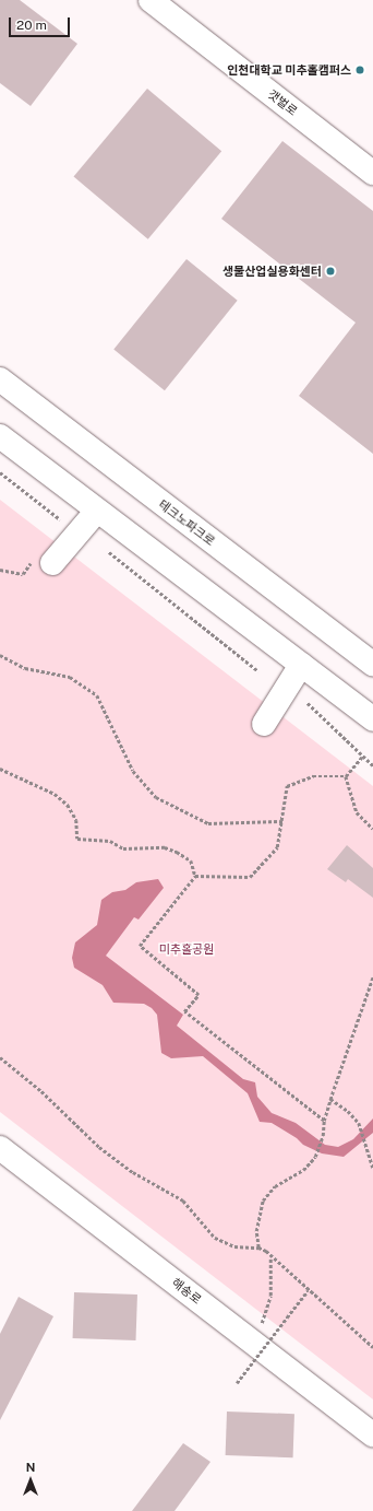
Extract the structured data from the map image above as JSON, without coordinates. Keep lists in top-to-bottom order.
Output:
{
  "streets": {
    "street": ["갯벌로", "테크노파크로", "해송로"]
  },
  "parks": ["미추홀공원"],
  "places": ["인천대학교 미추홀캠퍼스", "생물산업실용화센터"],
  "scale_bar": "20 m",
  "north": "top"
}
